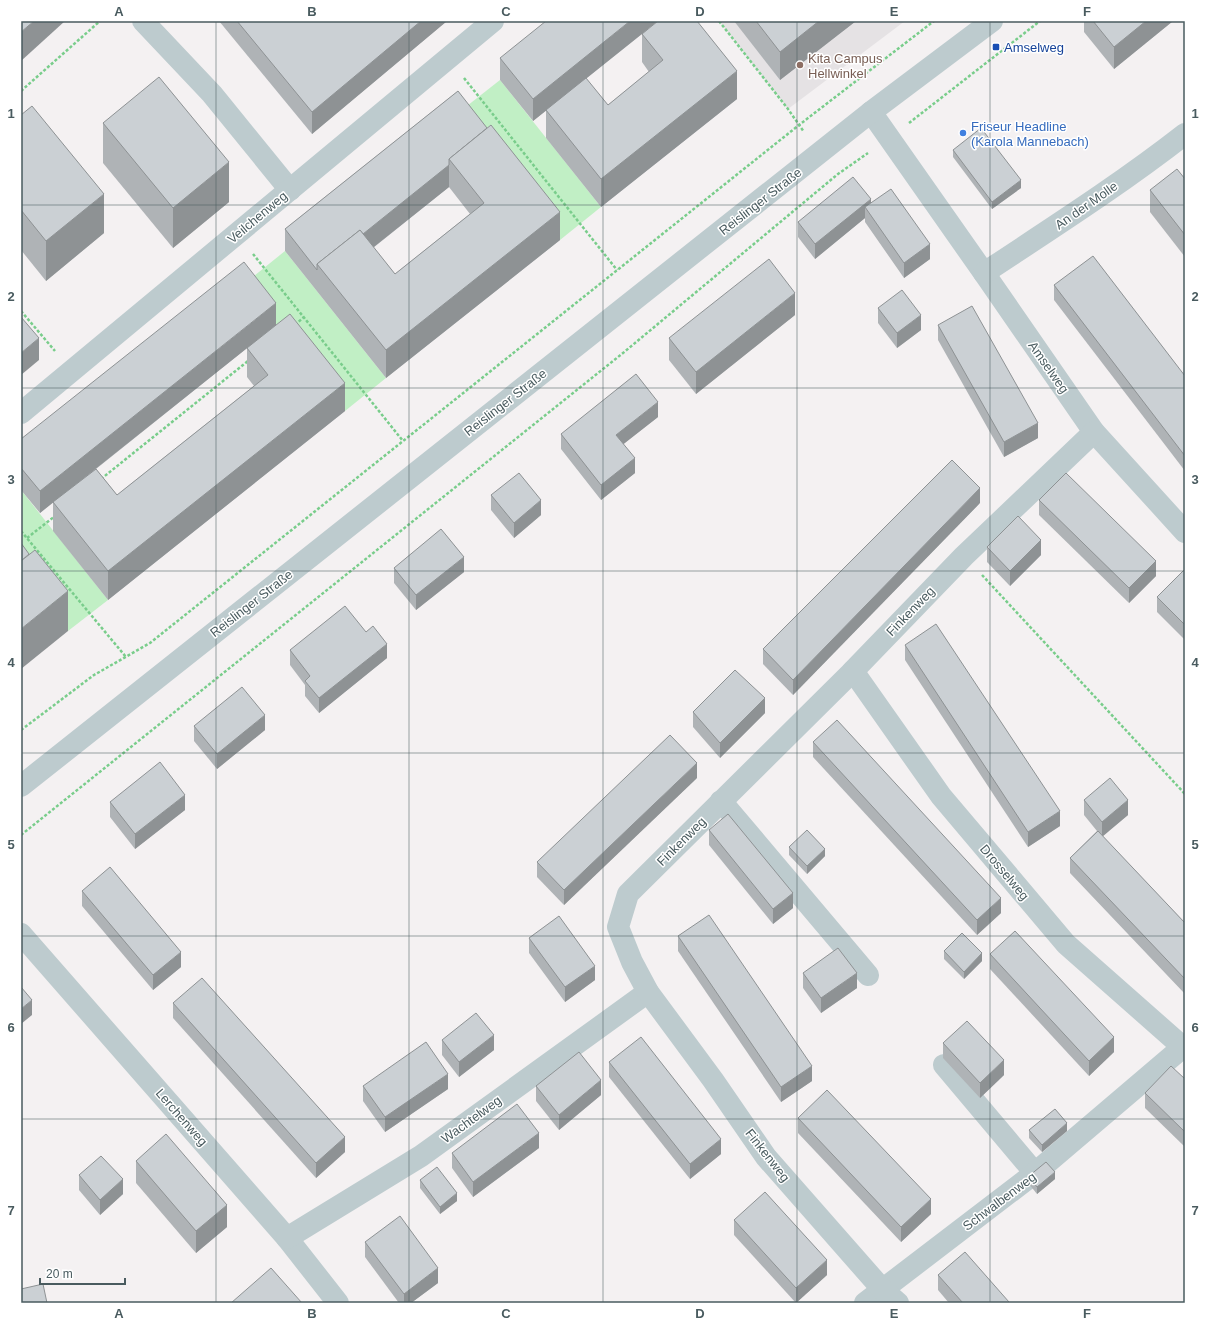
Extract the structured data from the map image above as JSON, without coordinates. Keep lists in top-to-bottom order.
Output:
{
  "streets": {
    "street": [
      "Reislinger Straße",
      "An der Molle",
      "Veilchenweg",
      "Amselweg",
      "Finkenweg",
      "Drosselweg",
      "Lerchenweg",
      "Wachtelweg",
      "Schwalbenweg"
    ]
  },
  "crossings": [
    ["Reislinger Straße", "Amselweg"],
    ["An der Molle", "Amselweg"],
    ["Amselweg", "Finkenweg"],
    ["Finkenweg", "Drosselweg"],
    ["Finkenweg", "Wachtelweg"],
    ["Finkenweg", "Schwalbenweg"],
    ["Drosselweg", "Schwalbenweg"],
    ["Lerchenweg", "Wachtelweg"]
  ],
  "places": {
    "transit": ["Amselweg"],
    "other": ["Kita Campus Hellwinkel", "Friseur Headline (Karola Mannebach)"]
  },
  "scale_bar": "20 m",
  "grid": {
    "columns": [
      "A",
      "B",
      "C",
      "D",
      "E",
      "F"
    ],
    "rows": [
      "1",
      "2",
      "3",
      "4",
      "5",
      "6",
      "7"
    ]
  }
}
